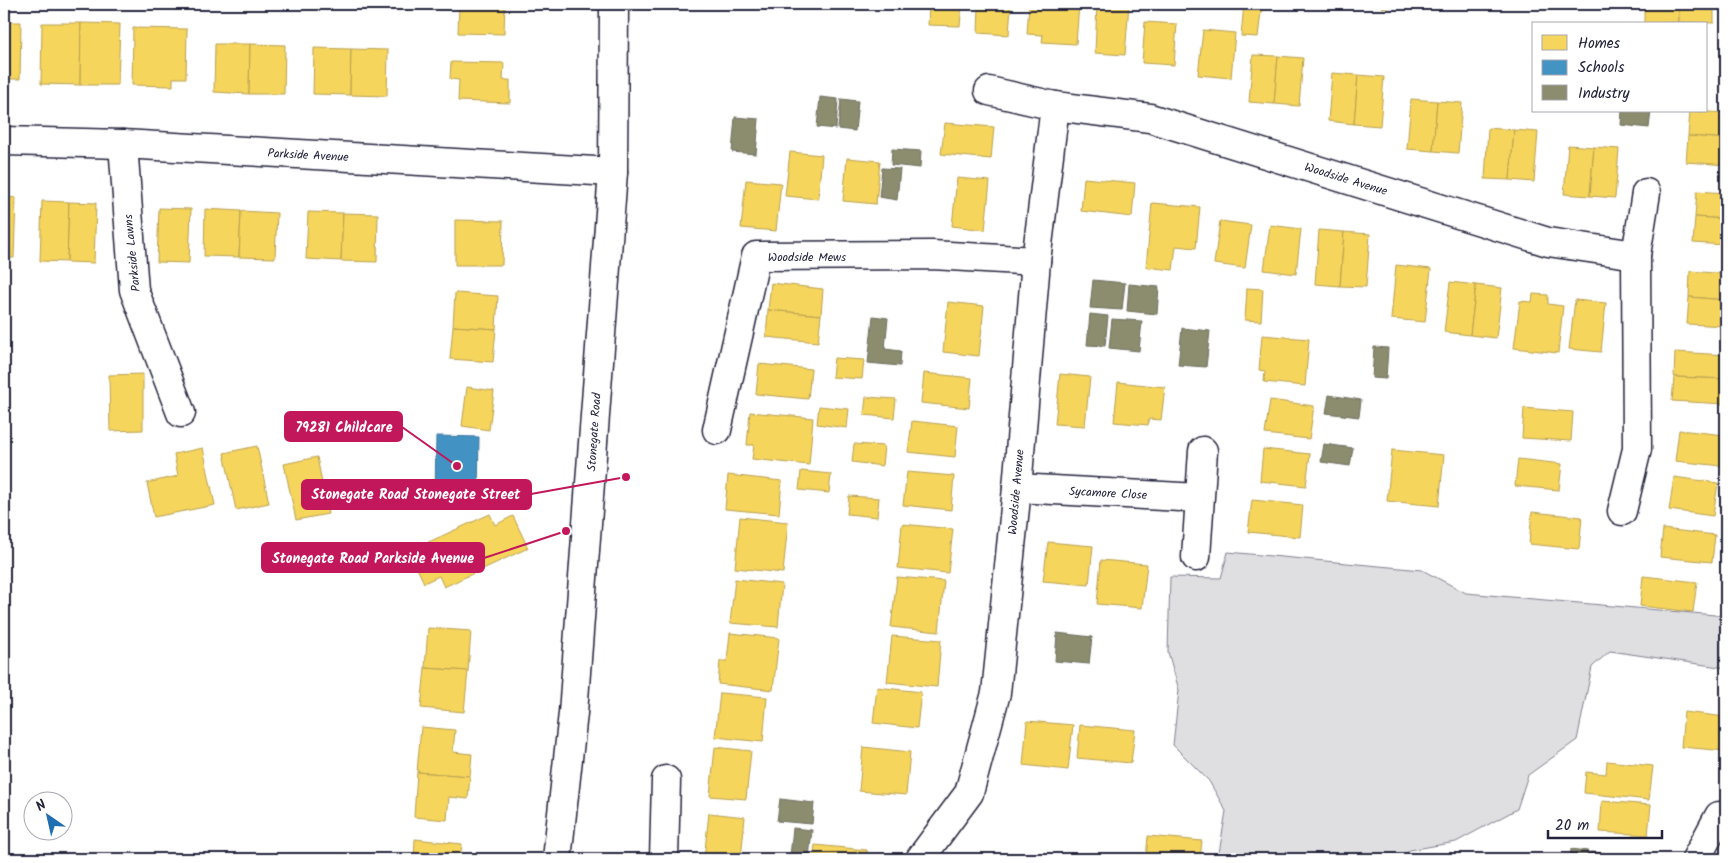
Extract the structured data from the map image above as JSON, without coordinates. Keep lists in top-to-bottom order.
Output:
{
  "streets": {
    "street": [
      "Parkside Avenue",
      "Woodside Avenue",
      "Parkside Lawns",
      "Woodside Mews",
      "Stonegate Road",
      "Sycamore Close"
    ]
  },
  "crossings": [
    ["Parkside Avenue", "Parkside Lawns"],
    ["Parkside Avenue", "Stonegate Road"],
    ["Woodside Avenue", "Woodside Mews"],
    ["Woodside Avenue", "Sycamore Close"]
  ],
  "places": ["79281 Childcare", "Stonegate Road Stonegate Street", "Stonegate Road Parkside Avenue"],
  "legend": ["Homes", "Schools", "Industry"],
  "scale_bar": "20 m",
  "north": "top left"
}
